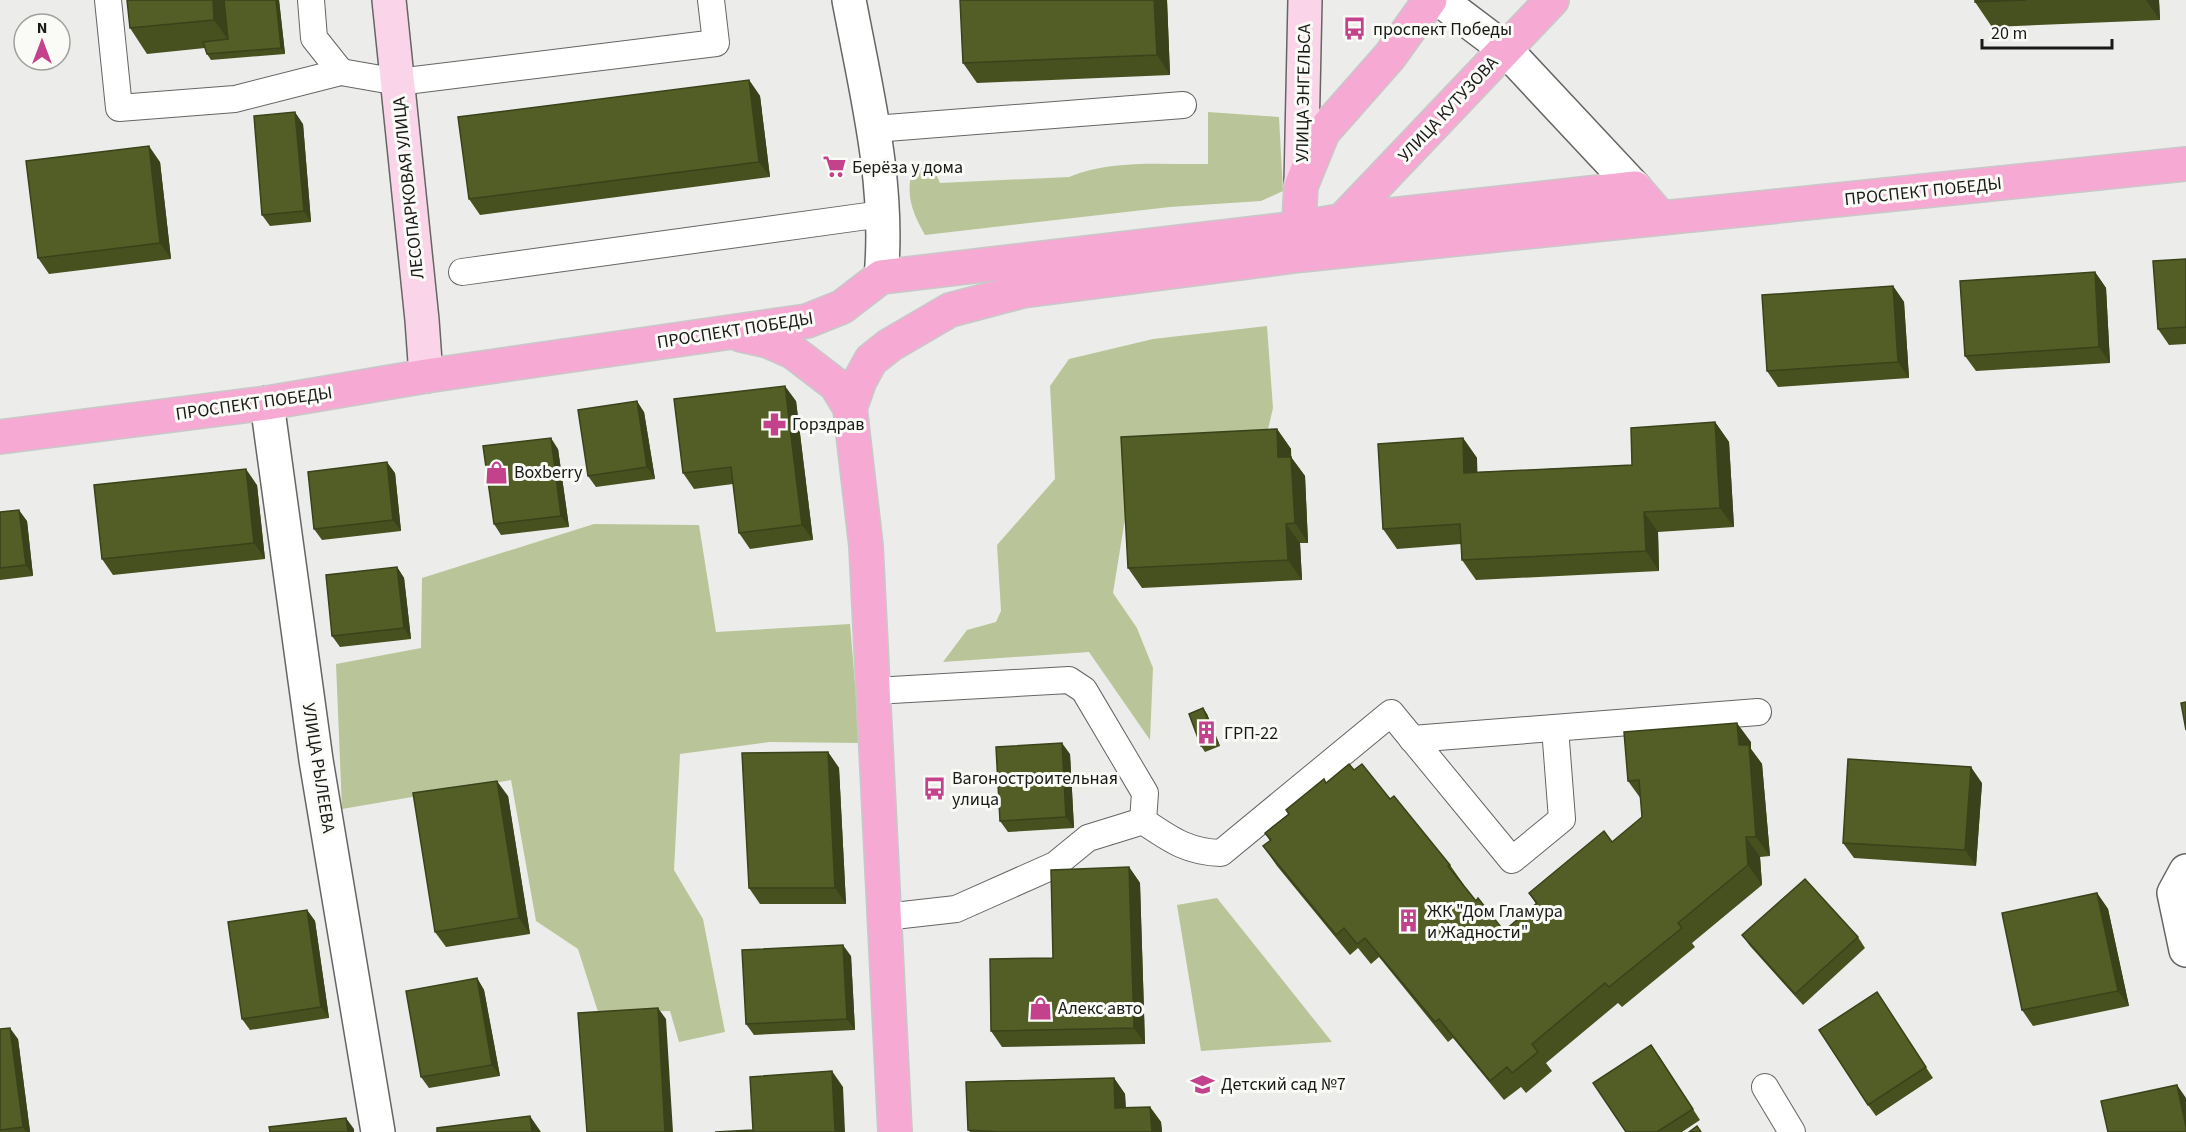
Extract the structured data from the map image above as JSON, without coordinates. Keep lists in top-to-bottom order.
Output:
{
  "streets": {
    "main road": ["УЛИЦА КУТУЗОВА", "ПРОСПЕКТ ПОБЕДЫ"],
    "street": ["УЛИЦА ЭНГЕЛЬСА", "ЛЕСОПАРКОВАЯ УЛИЦА", "УЛИЦА РЫЛЕЕВА"]
  },
  "crossings": [
    ["УЛИЦА КУТУЗОВА", "ПРОСПЕКТ ПОБЕДЫ"],
    ["ЛЕСОПАРКОВАЯ УЛИЦА", "ПРОСПЕКТ ПОБЕДЫ"],
    ["ПРОСПЕКТ ПОБЕДЫ", "УЛИЦА РЫЛЕЕВА"]
  ],
  "places": {
    "bus stop": ["проспект Победы", "Вагоностроительная улица"],
    "supermarket": ["Берёза у дома"],
    "pharmacy": ["Горздрав"],
    "shop": ["Boxberry", "Алекс авто"],
    "building": ["ГРП-22", "ЖК \"Дом Гламура и Жадности\""],
    "school or university": ["Детский сад №7"]
  },
  "scale_bar": "20 m",
  "north": "top"
}
